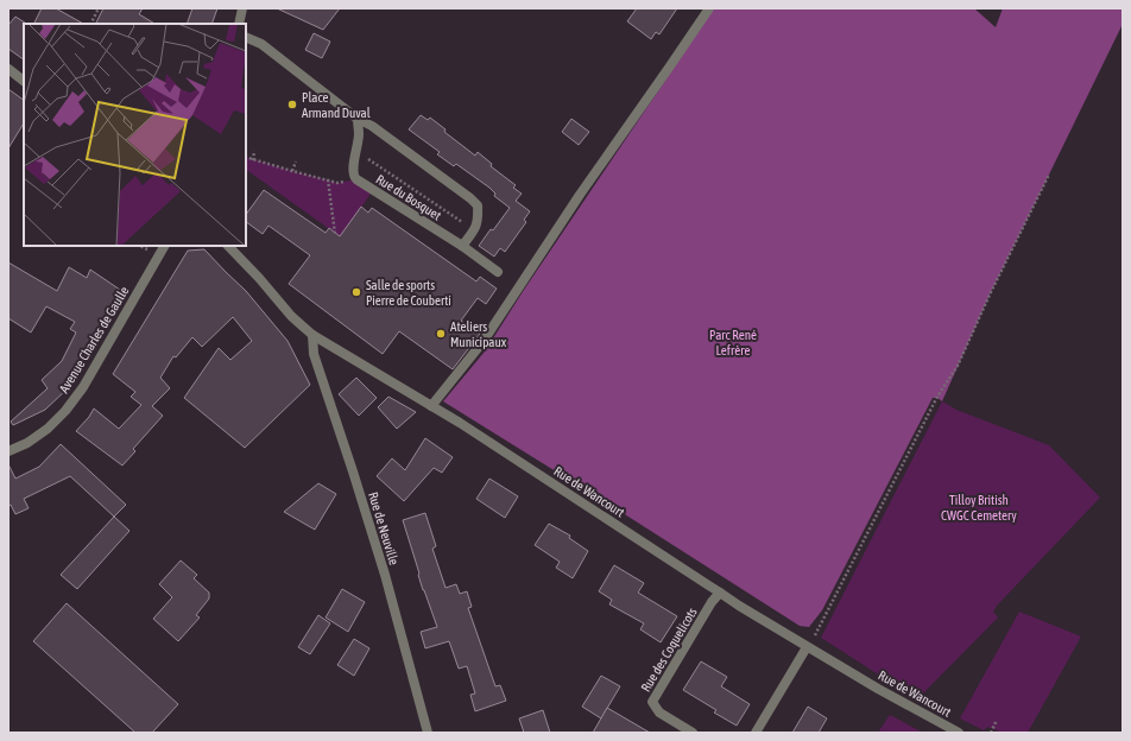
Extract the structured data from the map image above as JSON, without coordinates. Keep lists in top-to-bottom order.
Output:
{
  "streets": {
    "street": [
      "Rue du Bosquet",
      "Avenue Charles de Gaulle",
      "Rue de Wancourt",
      "Rue de Neuville",
      "Rue des Coquelicots"
    ]
  },
  "crossings": [
    ["Rue de Wancourt", "Rue de Neuville"],
    ["Rue de Wancourt", "Rue des Coquelicots"]
  ],
  "parks": ["Parc René Lefrère", "Tilloy British CWGC Cemetery"],
  "places": ["Place Armand Duval", "Salle de sports Pierre de Couberti", "Ateliers Municipaux"]
}
